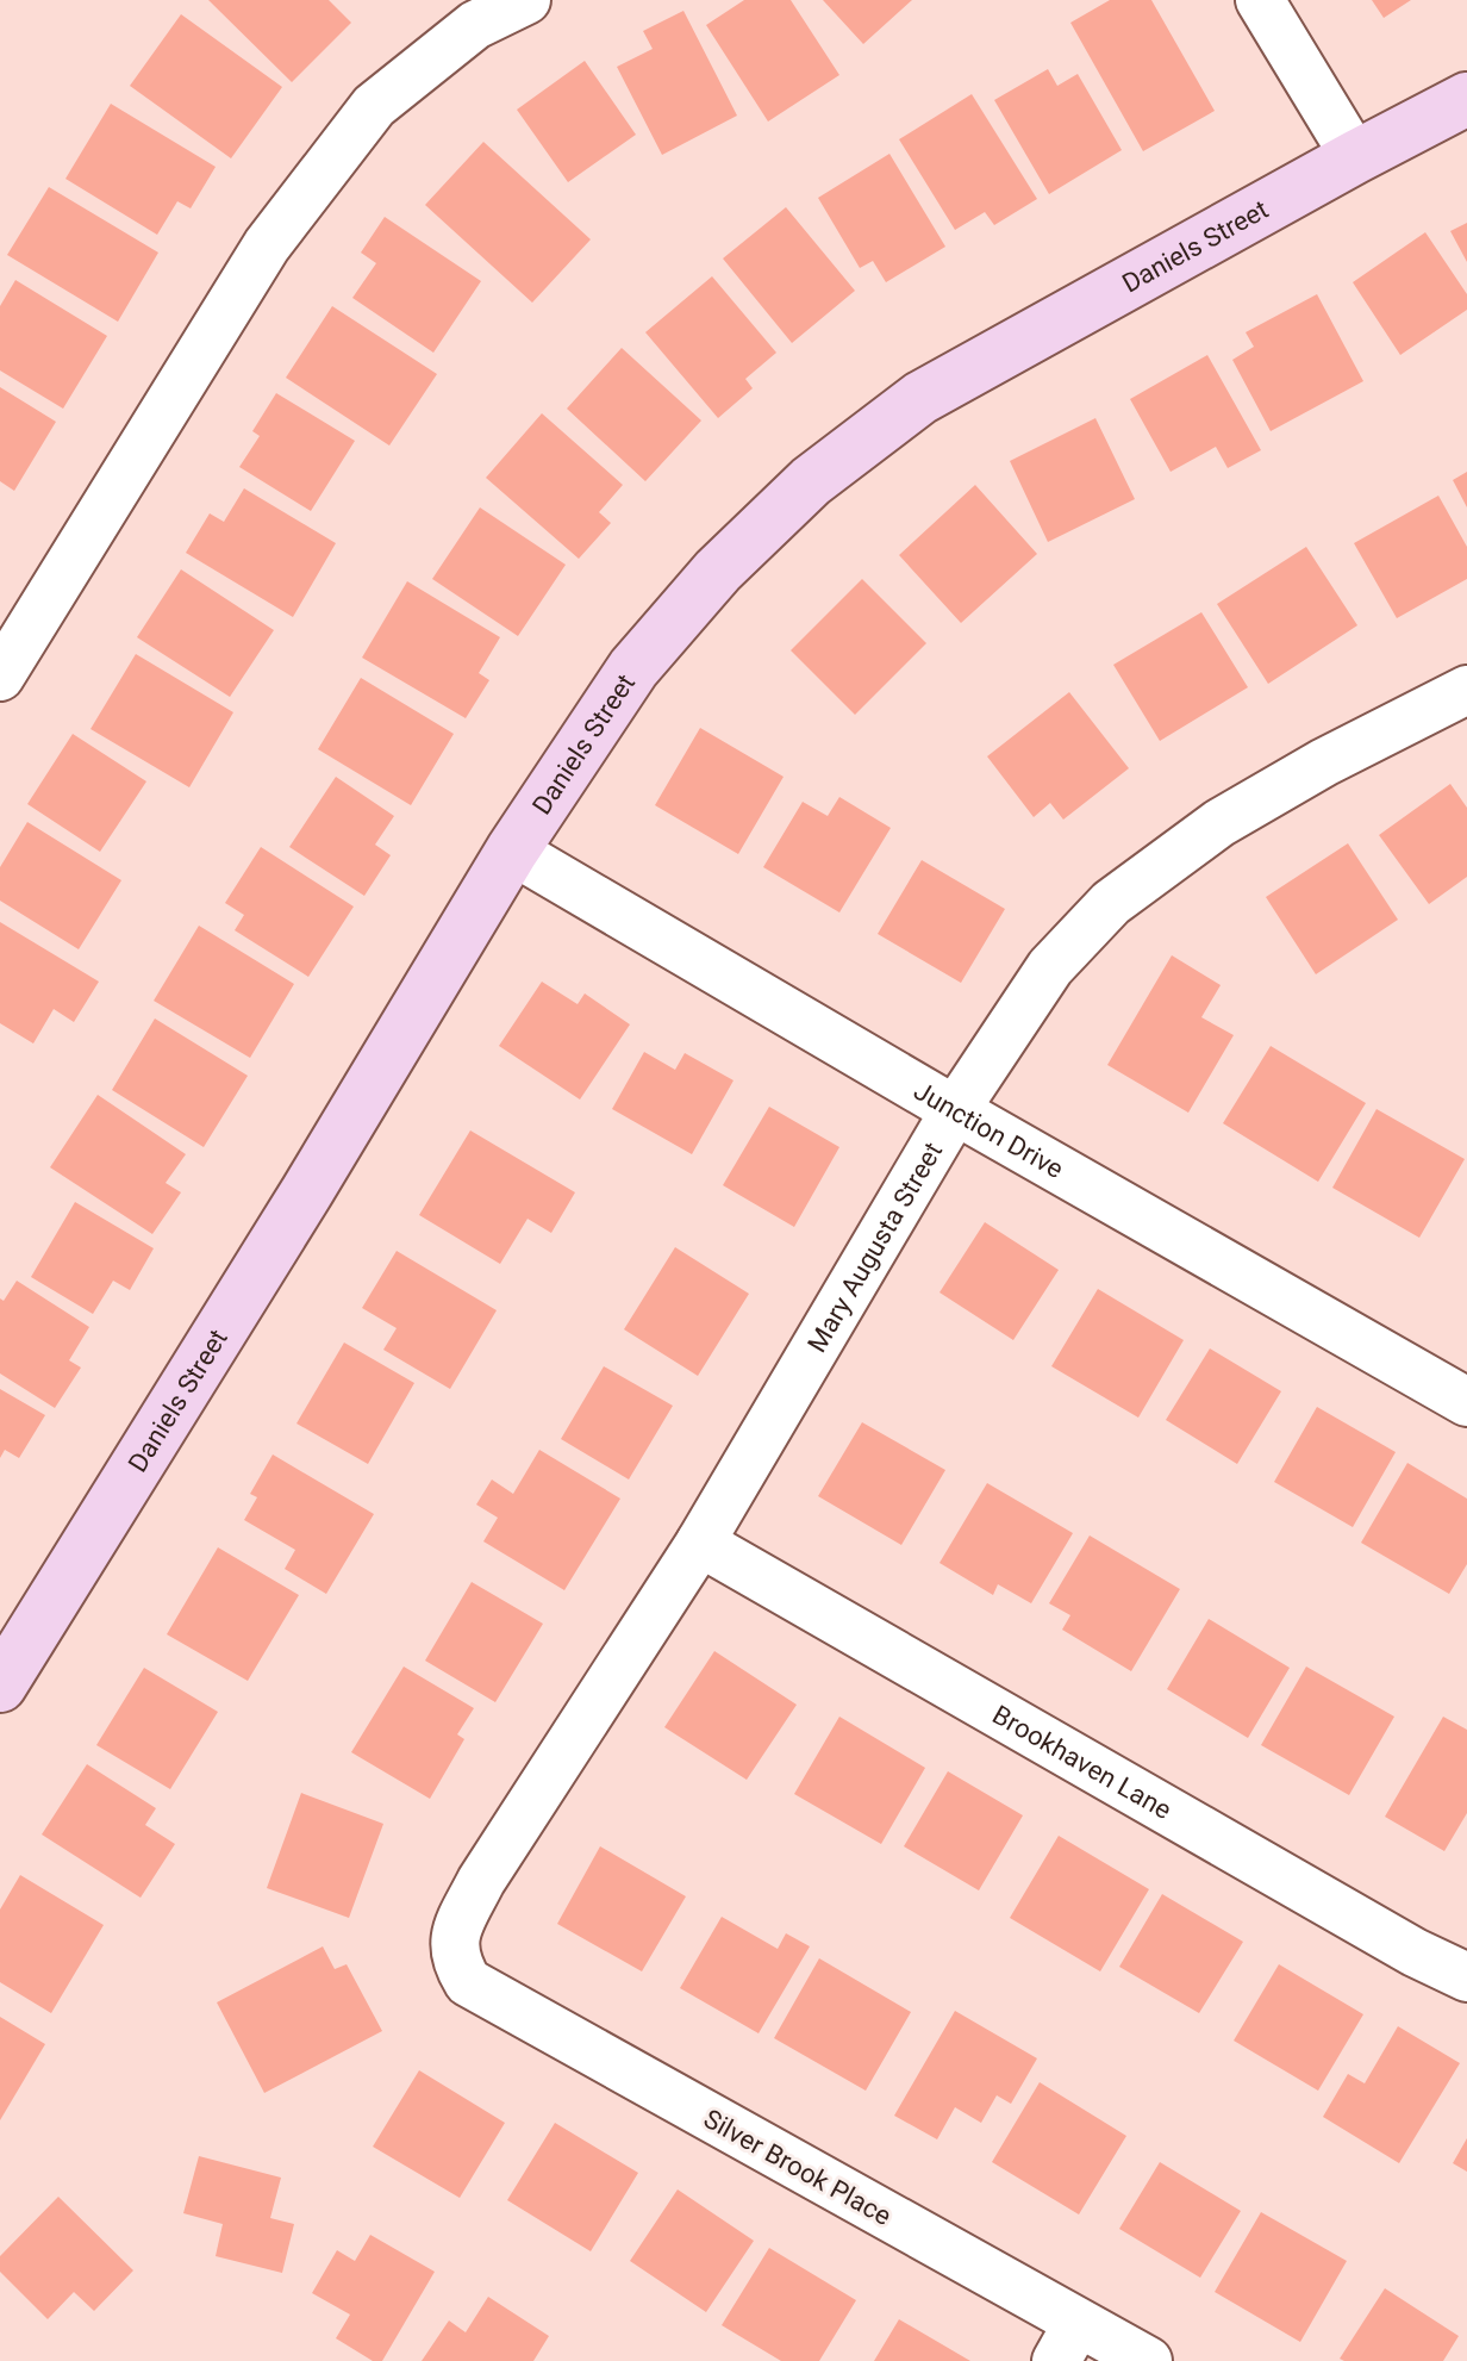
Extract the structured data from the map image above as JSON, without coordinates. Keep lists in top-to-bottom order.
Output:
{
  "streets": {
    "street": [
      "Daniels Street",
      "Junction Drive",
      "Mary Augusta Street",
      "Brookhaven Lane",
      "Silver Brook Place"
    ]
  },
  "crossings": [
    ["Daniels Street", "Junction Drive"],
    ["Junction Drive", "Mary Augusta Street"],
    ["Mary Augusta Street", "Brookhaven Lane"],
    ["Mary Augusta Street", "Silver Brook Place"]
  ]
}
